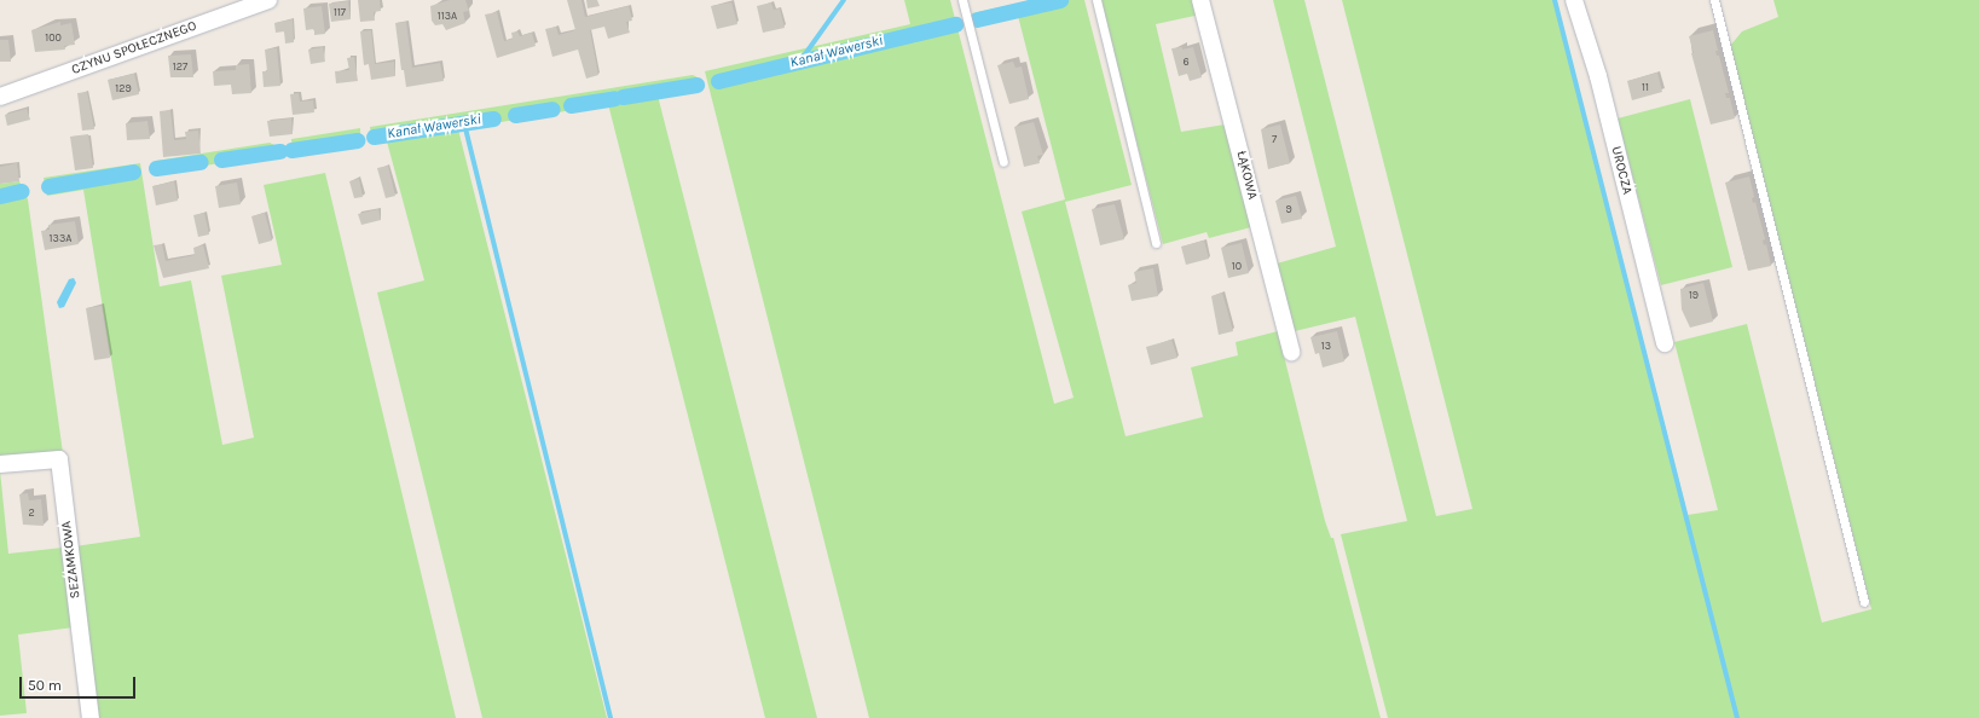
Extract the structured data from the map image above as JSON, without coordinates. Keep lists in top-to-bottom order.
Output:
{
  "streets": {
    "street": [
      "CZYNU SPOŁECZNEGO",
      "UROCZA",
      "ŁĄKOWA",
      "SEZAMKOWA"
    ]
  },
  "water": ["Kanał Wawerski"],
  "house_numbers": [
    "117",
    "113A",
    "100",
    "6",
    "127",
    "11",
    "129",
    "7",
    "9",
    "133A",
    "10",
    "19",
    "13",
    "2"
  ],
  "scale_bar": "50 m"
}
